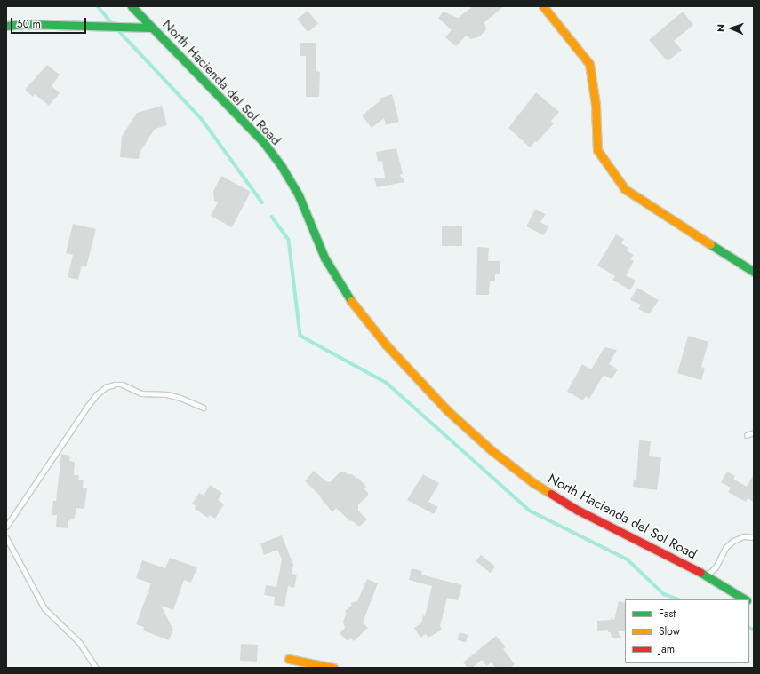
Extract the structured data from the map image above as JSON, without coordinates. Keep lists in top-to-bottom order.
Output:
{
  "streets": {
    "street": ["North Hacienda del Sol Road"]
  },
  "legend": ["Fast", "Slow", "Jam"],
  "scale_bar": "50 m",
  "north": "left"
}
